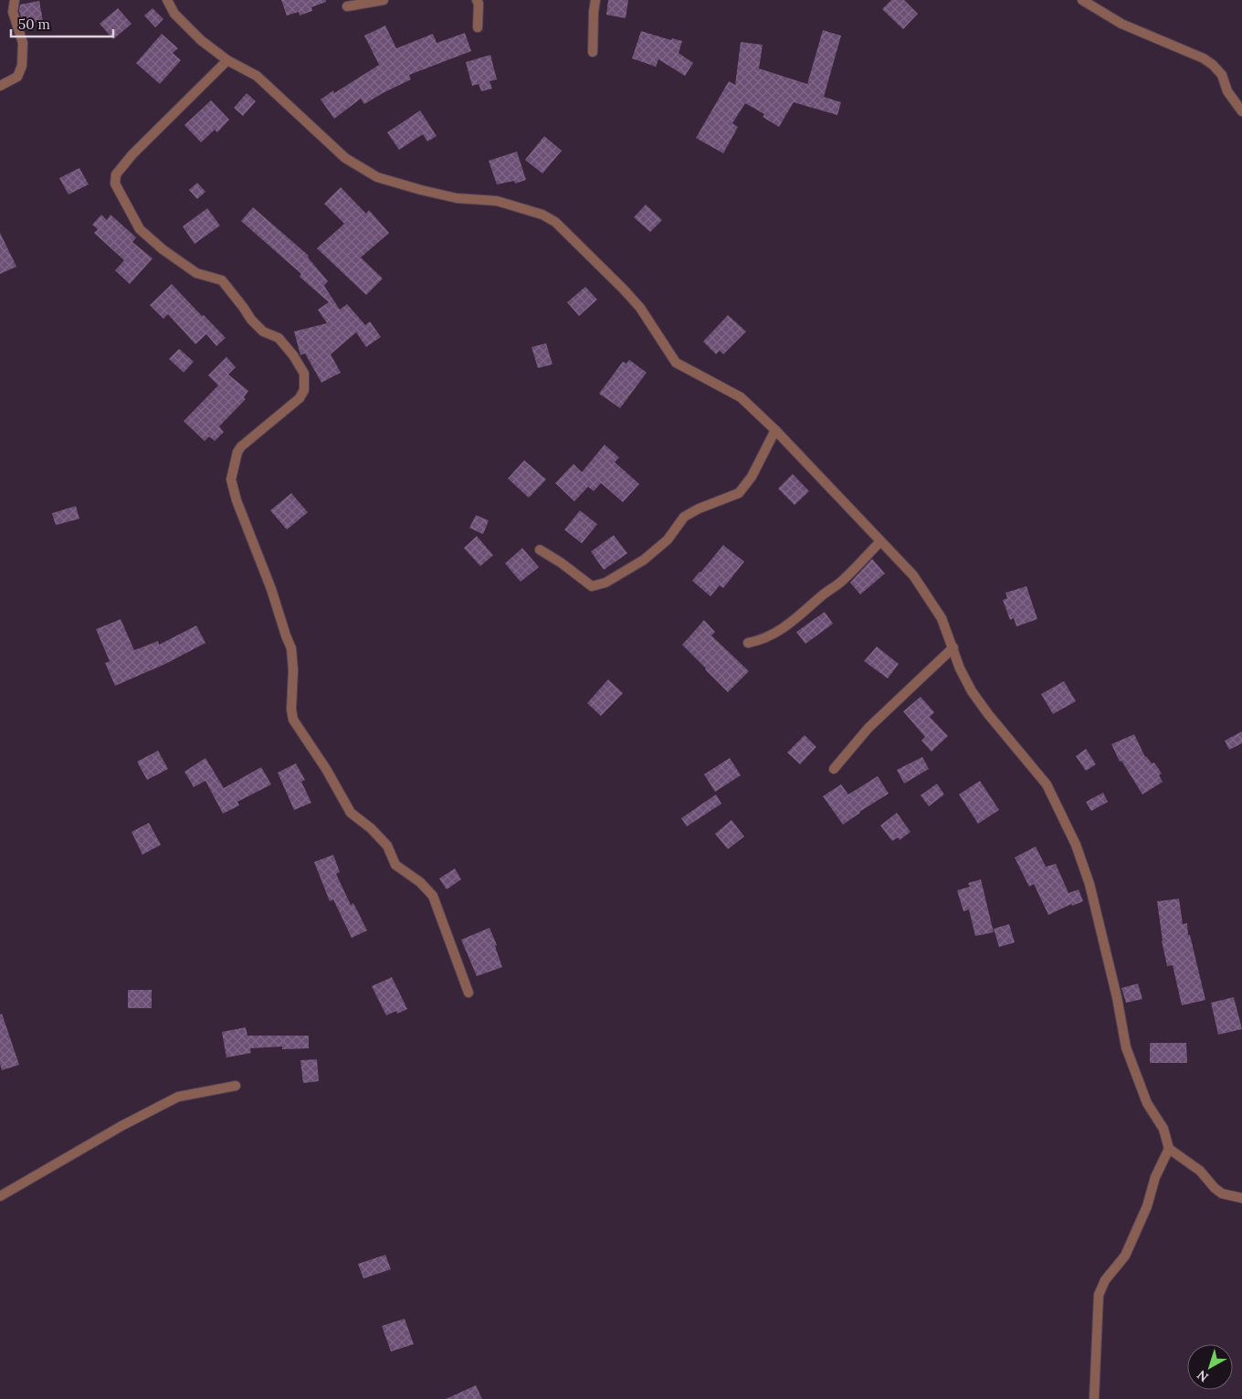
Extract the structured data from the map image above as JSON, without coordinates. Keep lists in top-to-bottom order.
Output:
{
  "scale_bar": "50 m",
  "north": "bottom left"
}
